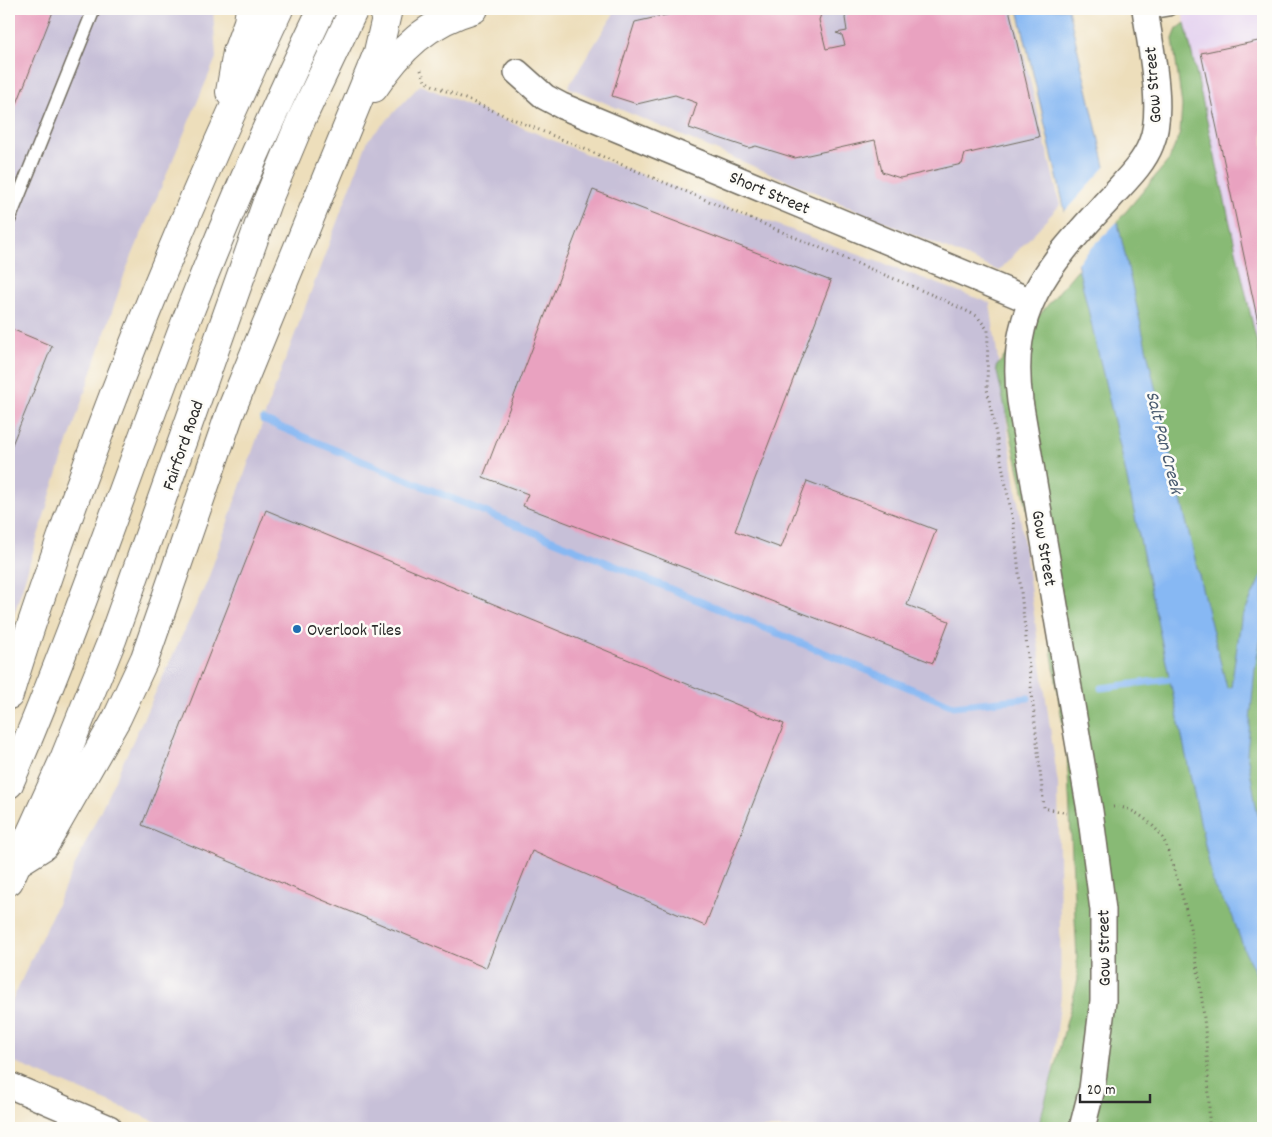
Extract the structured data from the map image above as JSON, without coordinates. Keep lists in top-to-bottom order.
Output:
{
  "streets": {
    "highway": ["Fairford Road"],
    "street": ["Gow Street", "Short Street"]
  },
  "crossings": [
    ["Gow Street", "Short Street"]
  ],
  "water": ["Salt Pan Creek"],
  "places": ["Overlook Tiles"],
  "scale_bar": "20 m"
}
